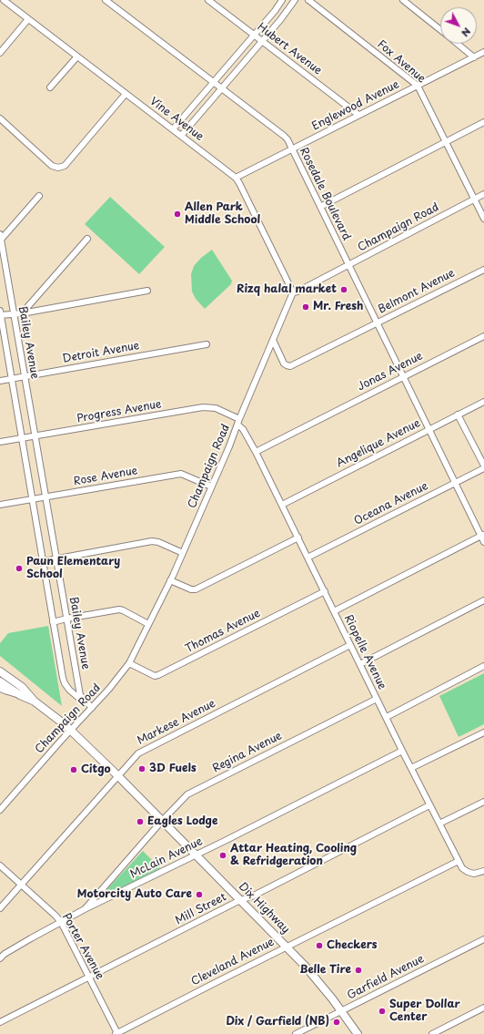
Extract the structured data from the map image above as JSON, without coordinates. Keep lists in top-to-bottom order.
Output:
{
  "streets": {
    "main road": ["Dix Highway"],
    "street": [
      "Hubert Avenue",
      "Fox Avenue",
      "Englewood Avenue",
      "Vine Avenue",
      "Rosedale Boulevard",
      "Champaign Road",
      "Belmont Avenue",
      "Bailey Avenue",
      "Detroit Avenue",
      "Jonas Avenue",
      "Progress Avenue",
      "Angelique Avenue",
      "Rose Avenue",
      "Oceana Avenue",
      "Thomas Avenue",
      "Riopelle Avenue",
      "Markese Avenue",
      "Regina Avenue",
      "McLain Avenue",
      "Mill Street",
      "Porter Avenue",
      "Cleveland Avenue",
      "Garfield Avenue"
    ]
  },
  "crossings": [
    ["Hubert Avenue", "Englewood Avenue"],
    ["Fox Avenue", "Englewood Avenue"],
    ["Fox Avenue", "Champaign Road"],
    ["Englewood Avenue", "Vine Avenue"],
    ["Englewood Avenue", "Rosedale Boulevard"],
    ["Vine Avenue", "Champaign Road"],
    ["Rosedale Boulevard", "Champaign Road"],
    ["Rosedale Boulevard", "Belmont Avenue"],
    ["Rosedale Boulevard", "Jonas Avenue"],
    ["Rosedale Boulevard", "Angelique Avenue"],
    ["Rosedale Boulevard", "Oceana Avenue"],
    ["Champaign Road", "Belmont Avenue"],
    ["Champaign Road", "Bailey Avenue"],
    ["Champaign Road", "Progress Avenue"],
    ["Champaign Road", "Rose Avenue"],
    ["Champaign Road", "Thomas Avenue"],
    ["Champaign Road", "Riopelle Avenue"],
    ["Champaign Road", "Dix Highway"],
    ["Bailey Avenue", "Detroit Avenue"],
    ["Bailey Avenue", "Progress Avenue"],
    ["Bailey Avenue", "Rose Avenue"],
    ["Jonas Avenue", "Riopelle Avenue"],
    ["Progress Avenue", "Riopelle Avenue"],
    ["Angelique Avenue", "Riopelle Avenue"],
    ["Oceana Avenue", "Riopelle Avenue"],
    ["Thomas Avenue", "Riopelle Avenue"],
    ["Riopelle Avenue", "Markese Avenue"],
    ["Riopelle Avenue", "Regina Avenue"],
    ["Riopelle Avenue", "McLain Avenue"],
    ["Riopelle Avenue", "Mill Street"],
    ["Riopelle Avenue", "Cleveland Avenue"],
    ["Markese Avenue", "Dix Highway"],
    ["Markese Avenue", "Porter Avenue"],
    ["Regina Avenue", "McLain Avenue"],
    ["Regina Avenue", "Dix Highway"],
    ["McLain Avenue", "Dix Highway"],
    ["McLain Avenue", "Porter Avenue"],
    ["Dix Highway", "Mill Street"],
    ["Dix Highway", "Cleveland Avenue"],
    ["Dix Highway", "Garfield Avenue"],
    ["Mill Street", "Porter Avenue"],
    ["Porter Avenue", "Cleveland Avenue"]
  ],
  "places": [
    "Allen Park Middle School",
    "Rizq halal market",
    "Mr. Fresh",
    "Paun Elementary School",
    "3D Fuels",
    "Citgo",
    "Eagles Lodge",
    "Attar Heating, Cooling & Refridgeration",
    "Motorcity Auto Care",
    "Checkers",
    "Belle Tire",
    "Super Dollar Center",
    "Dix / Garfield (NB)"
  ],
  "north": "bottom right"
}
